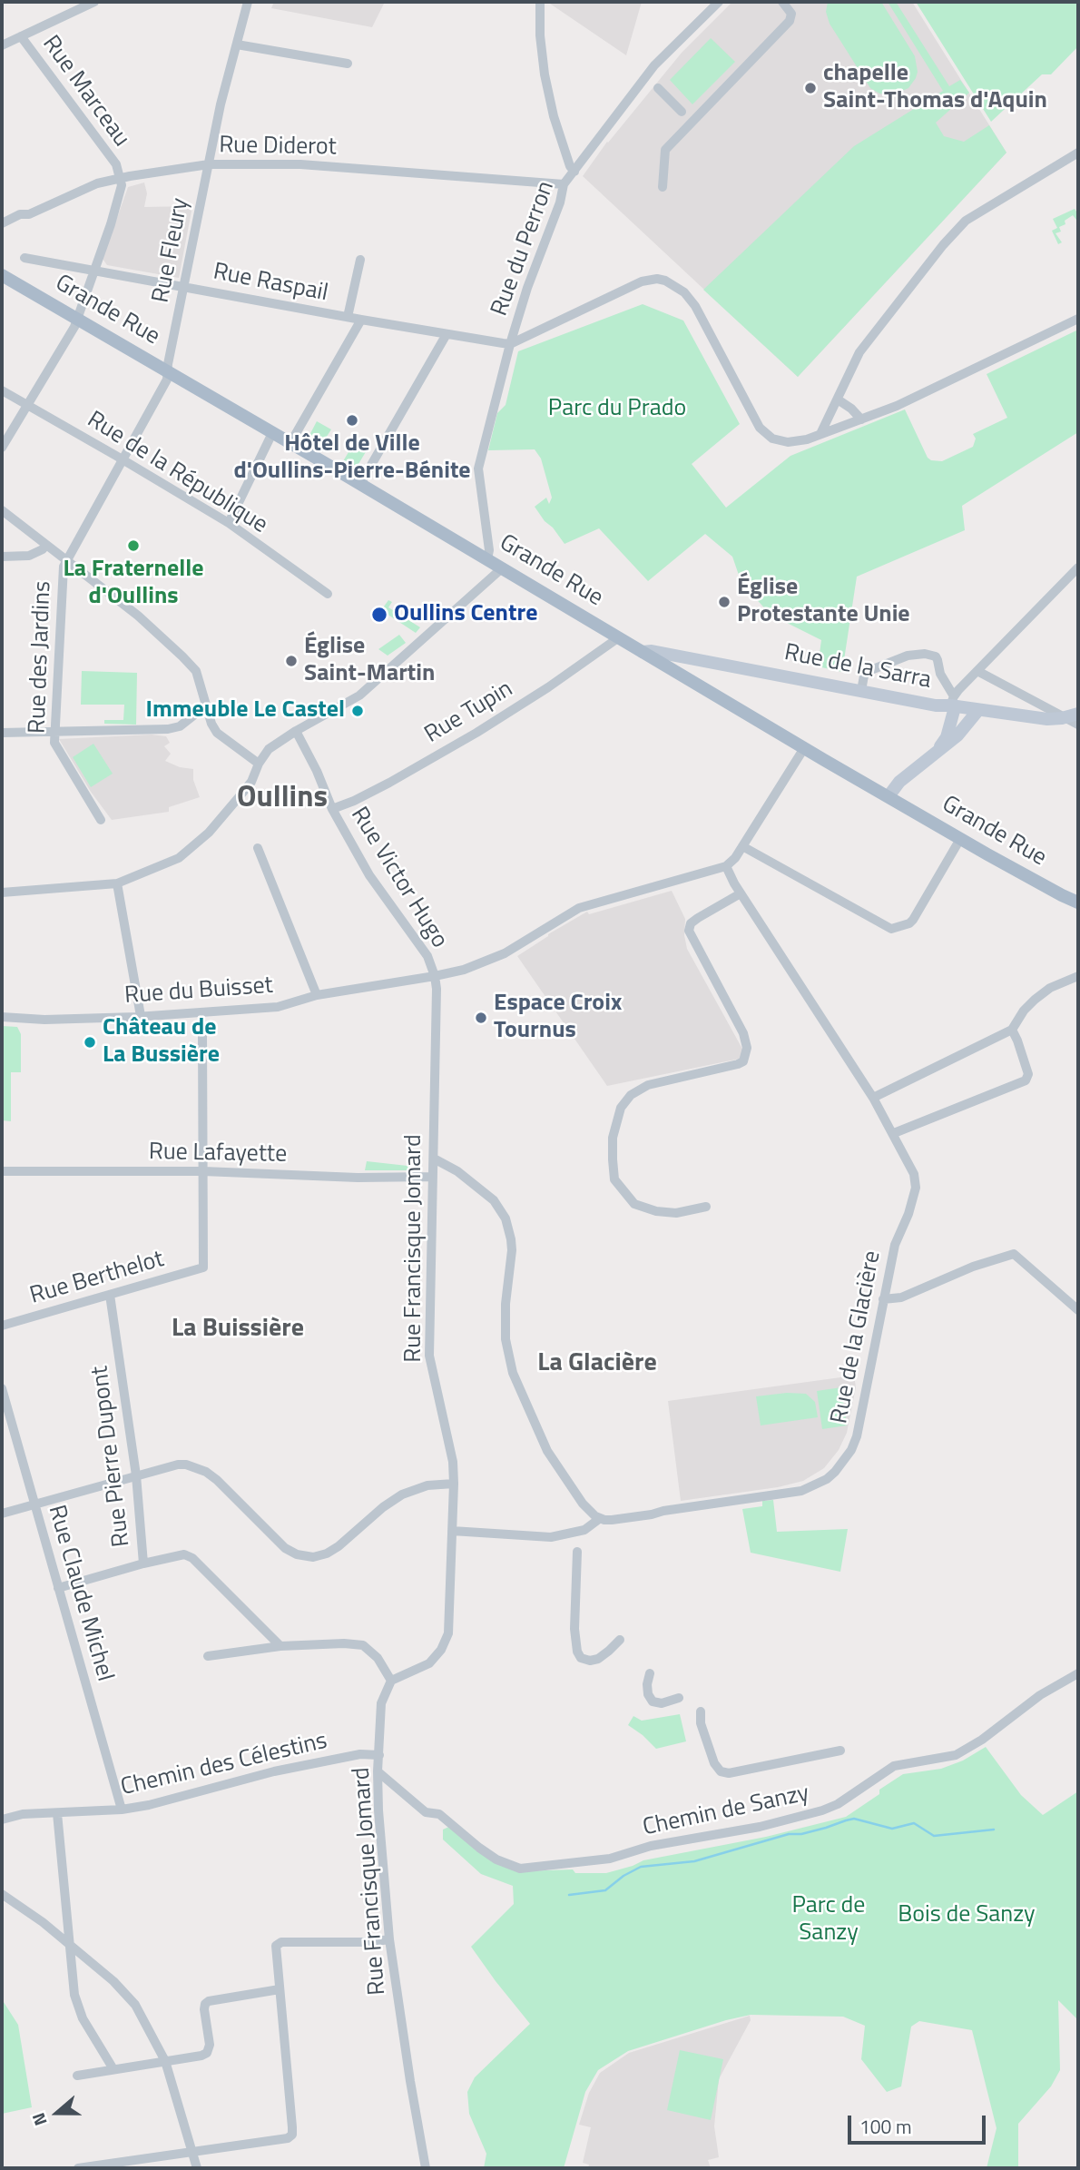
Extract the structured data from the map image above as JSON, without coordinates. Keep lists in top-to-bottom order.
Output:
{
  "streets": {
    "main road": ["Grande Rue"],
    "street": [
      "Rue Marceau",
      "Rue Diderot",
      "Rue du Perron",
      "Rue Fleury",
      "Rue Raspail",
      "Rue de la République",
      "Rue des Jardins",
      "Rue de la Sarra",
      "Rue Tupin",
      "Rue Victor Hugo",
      "Rue du Buisset",
      "Rue Lafayette",
      "Rue Francisque Jomard",
      "Rue Berthelot",
      "Rue de la Glacière",
      "Rue Pierre Dupont",
      "Rue Claude Michel",
      "Chemin des Célestins",
      "Chemin de Sanzy"
    ]
  },
  "crossings": [
    ["Rue Marceau", "Rue Diderot"],
    ["Rue Marceau", "Rue Raspail"],
    ["Rue Marceau", "Grande Rue"],
    ["Rue Marceau", "Rue de la République"],
    ["Rue Diderot", "Rue du Perron"],
    ["Rue Diderot", "Rue Fleury"],
    ["Rue du Perron", "Rue Raspail"],
    ["Rue du Perron", "Grande Rue"],
    ["Rue Fleury", "Rue Raspail"],
    ["Rue Fleury", "Grande Rue"],
    ["Rue Fleury", "Rue de la République"],
    ["Rue Fleury", "Rue des Jardins"],
    ["Grande Rue", "Rue de la Sarra"],
    ["Grande Rue", "Rue Tupin"],
    ["Rue Tupin", "Rue Victor Hugo"],
    ["Rue Victor Hugo", "Rue du Buisset"],
    ["Rue Victor Hugo", "Rue Francisque Jomard"],
    ["Rue du Buisset", "Rue Francisque Jomard"],
    ["Rue du Buisset", "Rue de la Glacière"],
    ["Rue Lafayette", "Rue Francisque Jomard"],
    ["Rue Lafayette", "Rue Berthelot"],
    ["Rue Francisque Jomard", "Rue de la Glacière"],
    ["Rue Francisque Jomard", "Chemin des Célestins"],
    ["Rue Francisque Jomard", "Chemin de Sanzy"],
    ["Rue Berthelot", "Rue Pierre Dupont"],
    ["Rue Pierre Dupont", "Rue Claude Michel"],
    ["Rue Claude Michel", "Chemin des Célestins"]
  ],
  "districts": ["Oullins", "La Buissière", "La Glacière"],
  "parks": ["Parc du Prado", "Parc de Sanzy", "Bois de Sanzy"],
  "places": [
    "chapelle Saint-Thomas d'Aquin",
    "Hôtel de Ville d'Oullins-Pierre-Bénite",
    "La Fraternelle d'Oullins",
    "Église Protestante Unie",
    "Oullins Centre",
    "Église Saint-Martin",
    "Immeuble Le Castel",
    "Espace Croix Tournus",
    "Château de La Bussière"
  ],
  "scale_bar": "100 m",
  "north": "left"
}
